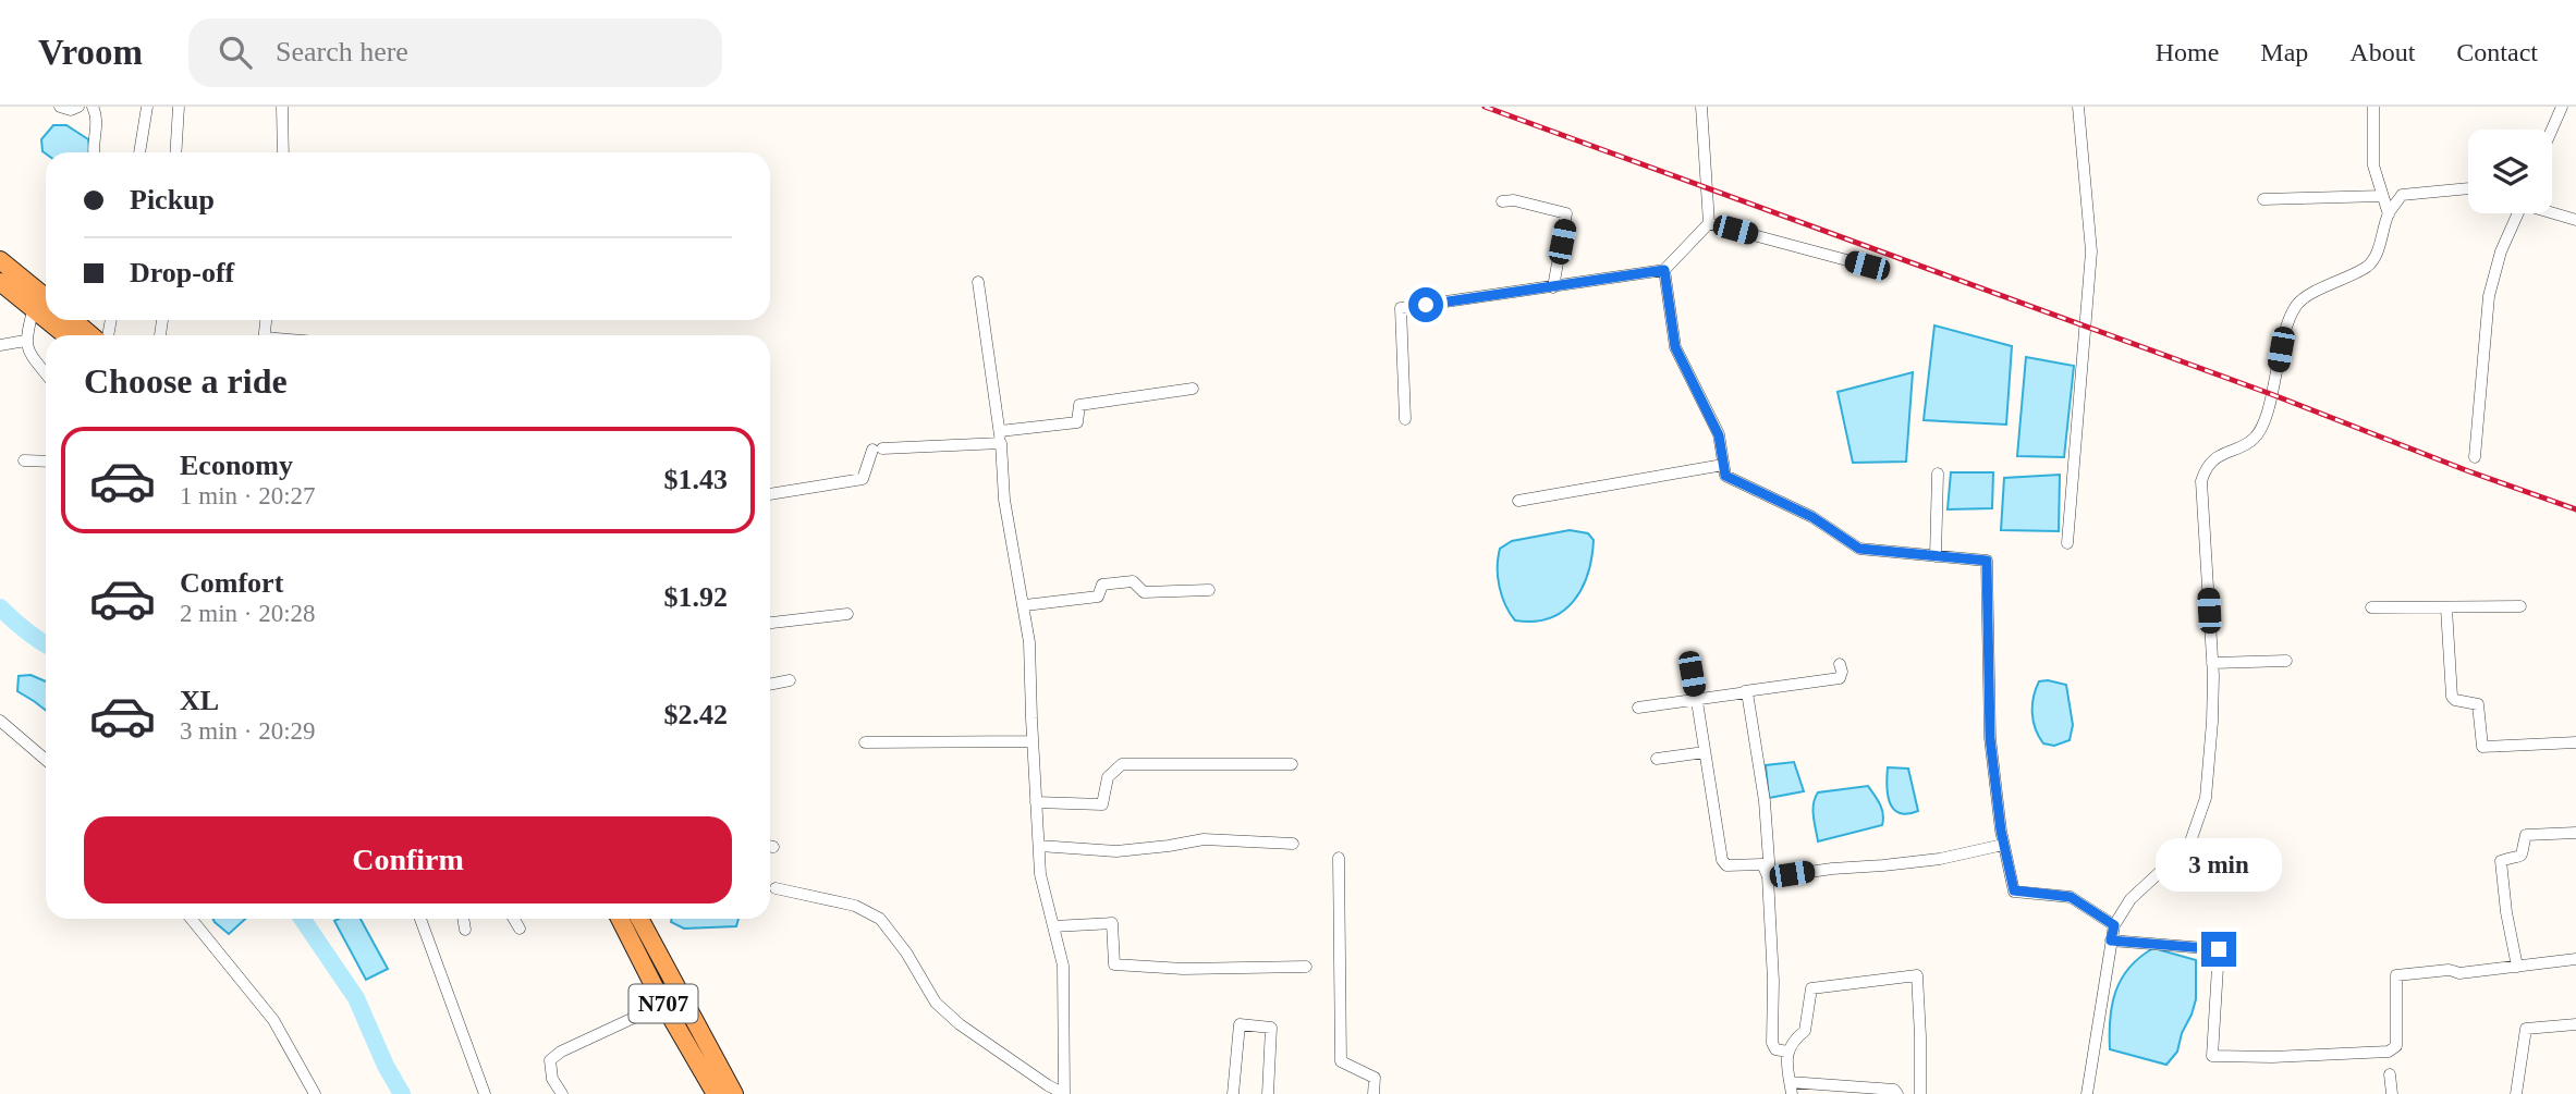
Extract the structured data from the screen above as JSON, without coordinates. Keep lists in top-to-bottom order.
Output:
{
  "streets": {
    "highway": ["N707"]
  },
  "page": {
    "header": "Vroom",
    "search": "Search here",
    "nav": [
      "Home",
      "Map",
      "About",
      "Contact"
    ],
    "banner": ["Pickup", "Drop-off"],
    "heading": "Choose a ride",
    "list": [
      {
        "name": "Economy",
        "note": "1 min · 20:27",
        "value": "$1.43"
      },
      {
        "name": "Comfort",
        "note": "2 min · 20:28",
        "value": "$1.92"
      },
      {
        "name": "XL",
        "note": "3 min · 20:29",
        "value": "$2.42"
      }
    ],
    "buttons": "Confirm",
    "bubble": "3 min"
  }
}
